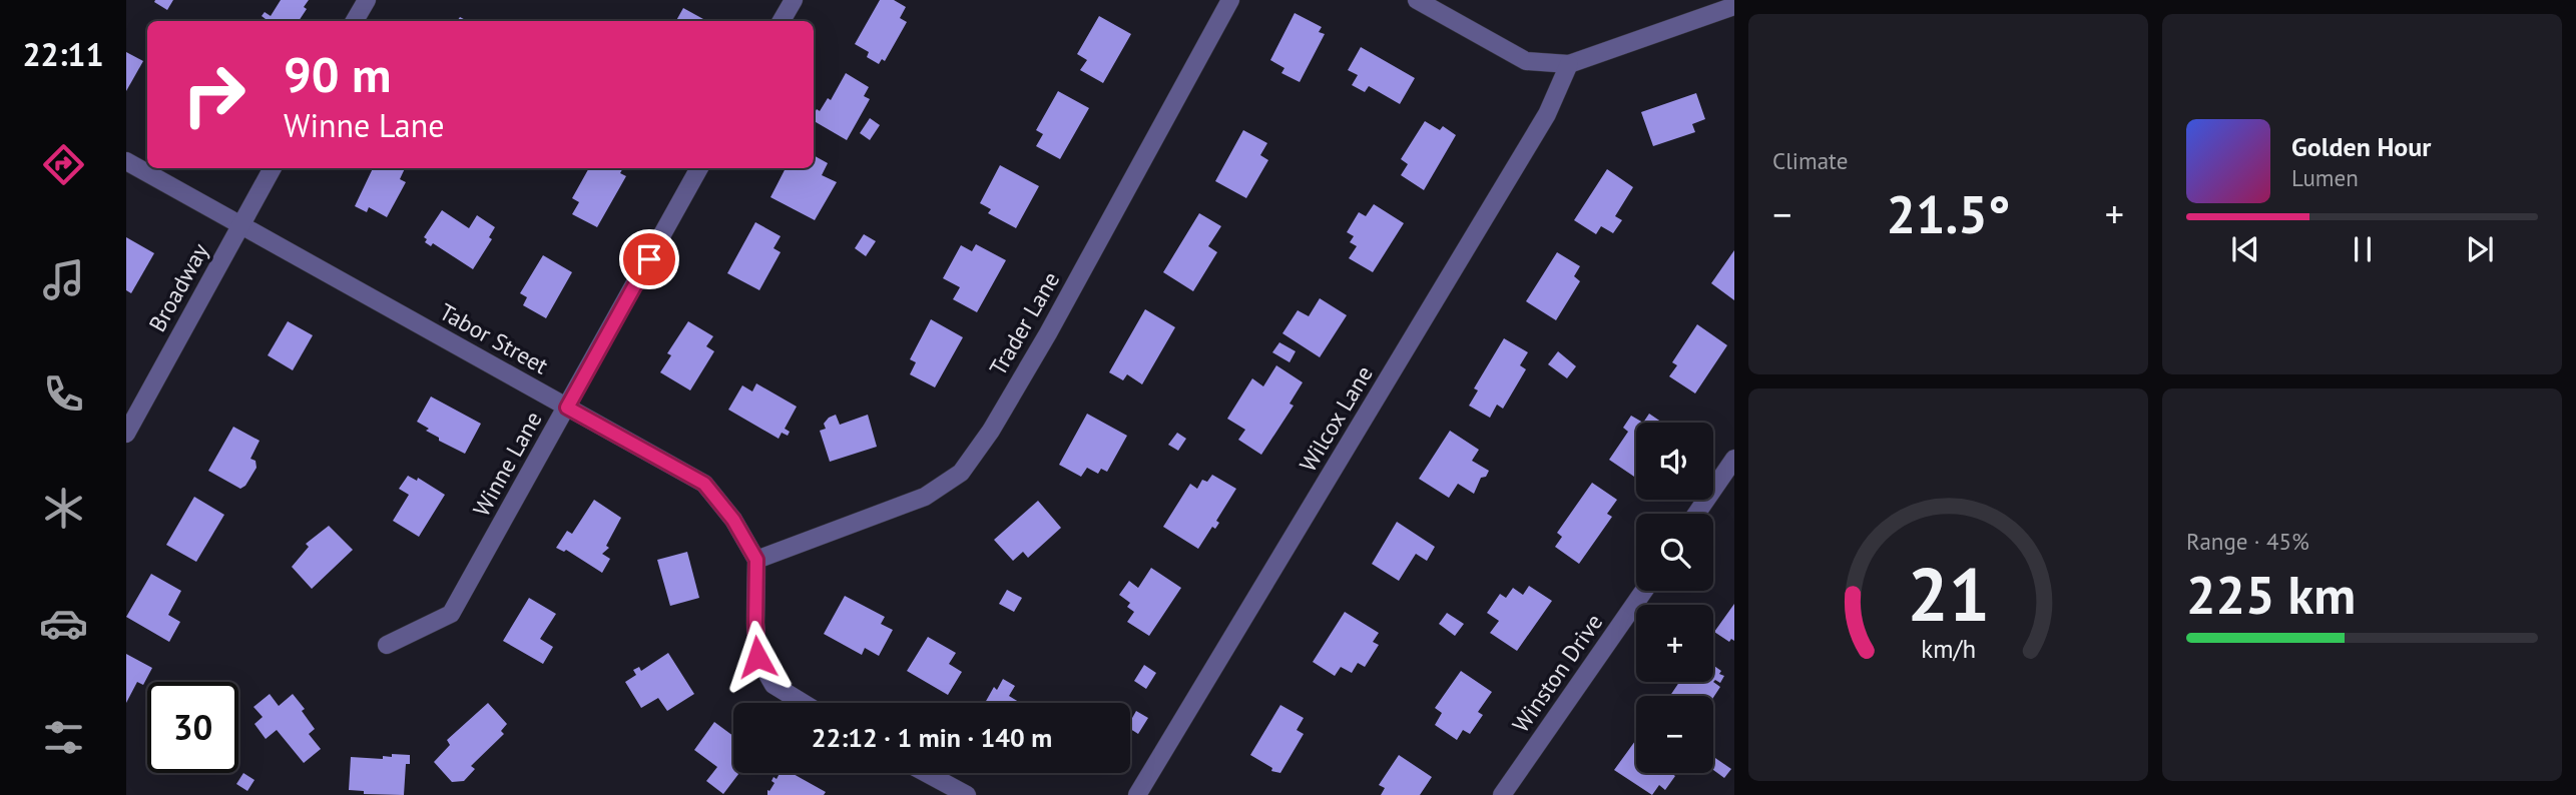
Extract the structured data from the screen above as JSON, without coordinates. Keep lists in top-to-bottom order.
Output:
{
  "streets": {
    "street": [
      "Broadway",
      "Trader Lane",
      "Tabor Street",
      "Wilcox Lane",
      "Winne Lane",
      "Winston Drive"
    ]
  },
  "crossings": [
    ["Broadway", "Tabor Street"],
    ["Trader Lane", "Tabor Street"],
    ["Tabor Street", "Winne Lane"]
  ],
  "page": {
    "tabs": "22:11",
    "tile": [
      "Climate",
      ["Range · 45%", "225 km"]
    ],
    "turn": ["90 m", "Winne Lane"],
    "song": ["Golden Hour", "Lumen"],
    "heat": ["−", "21.5°", "+"],
    "map_buttons": ["+", "−"],
    "limit": "30",
    "trip": "22:12 · 1 min · 140 m",
    "gauge": ["21", "km/h"]
  }
}
